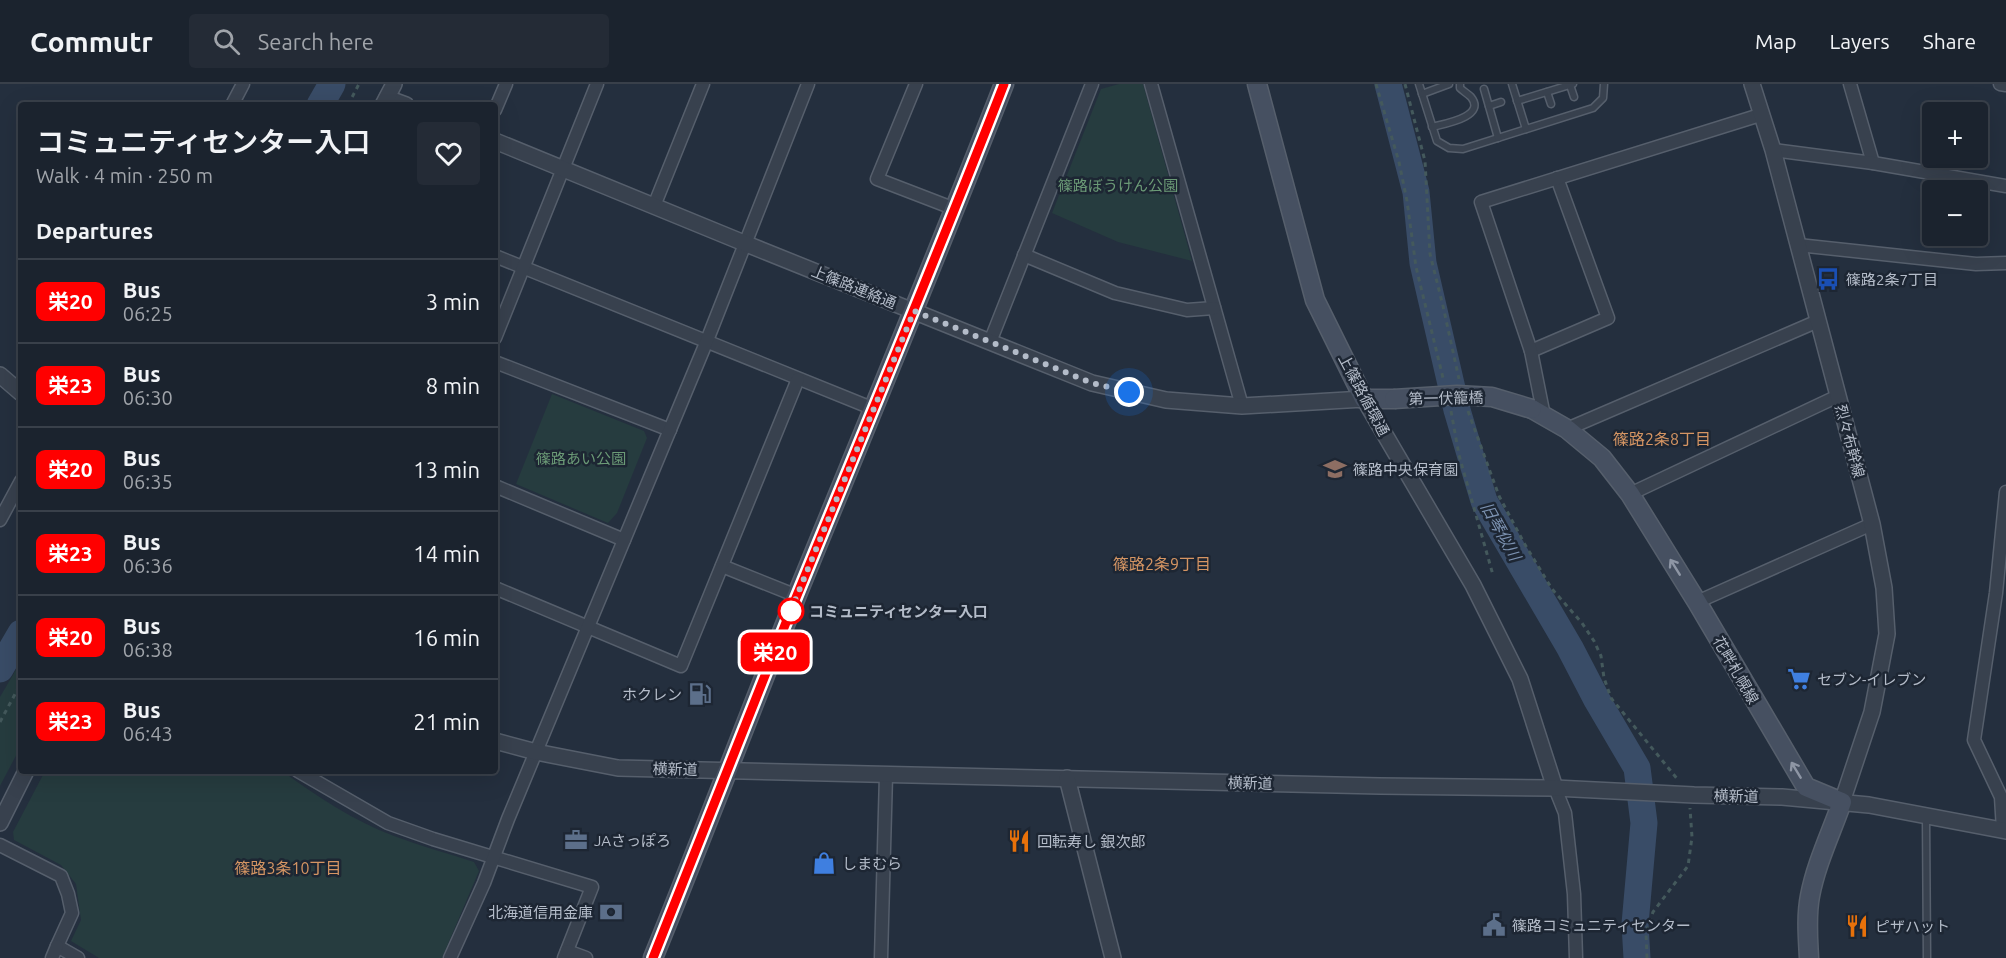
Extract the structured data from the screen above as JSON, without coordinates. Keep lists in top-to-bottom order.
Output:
{
  "streets": {
    "main road": ["上篠路循環通", "第一伏籠橋", "花畔札幌線"],
    "street": ["上篠路連絡通", "烈々布幹線", "横新道"]
  },
  "crossings": [
    ["上篠路連絡通", "上篠路循環通"],
    ["上篠路連絡通", "第一伏籠橋"],
    ["上篠路循環通", "第一伏籠橋"],
    ["上篠路循環通", "横新道"],
    ["第一伏籠橋", "花畔札幌線"],
    ["烈々布幹線", "花畔札幌線"],
    ["烈々布幹線", "横新道"],
    ["花畔札幌線", "横新道"]
  ],
  "one_way": ["花畔札幌線"],
  "districts": ["篠路2条8丁目", "篠路2条9丁目", "篠路3条10丁目"],
  "water": ["旧琴似川"],
  "parks": ["篠路ぼうけん公園", "篠路あい公園"],
  "places": {
    "bus stop": ["篠路2条7丁目"],
    "school or university": ["篠路中央保育園"],
    "other": ["コミュニティセンター入口"],
    "supermarket": ["セブン-イレブン"],
    "fuel station": ["ホクレン"],
    "office": ["JAさっぽろ"],
    "restaurant": ["回転寿し 銀次郎", "ピザハット"],
    "shop": ["しまむら"],
    "bank": ["北海道信用金庫"],
    "public building": ["篠路コミュニティセンター"]
  },
  "lines": ["bus line 栄20"],
  "page": {
    "header": "Commutr",
    "search": "Search here",
    "nav": ["Map", "Layers", "Share"],
    "on_map": "栄20",
    "map_buttons": ["+", "−"],
    "heading": [
      ["コミュニティセンター入口", "Walk · 4 min · 250 m"],
      "Departures"
    ],
    "list": [
      {
        "mark": "栄20",
        "name": "Bus",
        "note": "06:25",
        "value": "3 min"
      },
      {
        "mark": "栄23",
        "name": "Bus",
        "note": "06:30",
        "value": "8 min"
      },
      {
        "mark": "栄20",
        "name": "Bus",
        "note": "06:35",
        "value": "13 min"
      },
      {
        "mark": "栄23",
        "name": "Bus",
        "note": "06:36",
        "value": "14 min"
      },
      {
        "mark": "栄20",
        "name": "Bus",
        "note": "06:38",
        "value": "16 min"
      },
      {
        "mark": "栄23",
        "name": "Bus",
        "note": "06:43",
        "value": "21 min"
      }
    ]
  }
}
